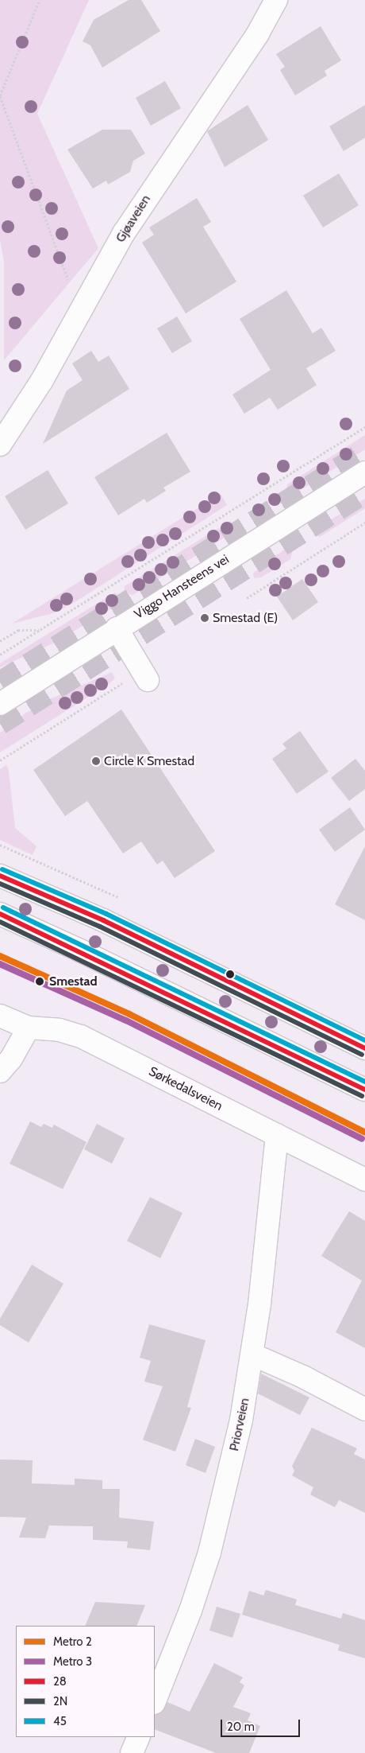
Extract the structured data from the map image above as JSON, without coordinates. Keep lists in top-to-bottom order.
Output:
{
  "streets": {
    "street": [
      "Gjøaveien",
      "Viggo Hansteens vei",
      "Sørkedalsveien",
      "Priorveien"
    ]
  },
  "crossings": [
    ["Sørkedalsveien", "Priorveien"]
  ],
  "places": ["Smestad (E)", "Circle K Smestad", "Smestad"],
  "lines": [
    "transit line 45",
    "transit line 28",
    "transit line 2N",
    "metro line 2",
    "metro line 3"
  ],
  "legend": [
    "Metro 2",
    "Metro 3",
    "28",
    "2N",
    "45"
  ],
  "scale_bar": "20 m"
}
